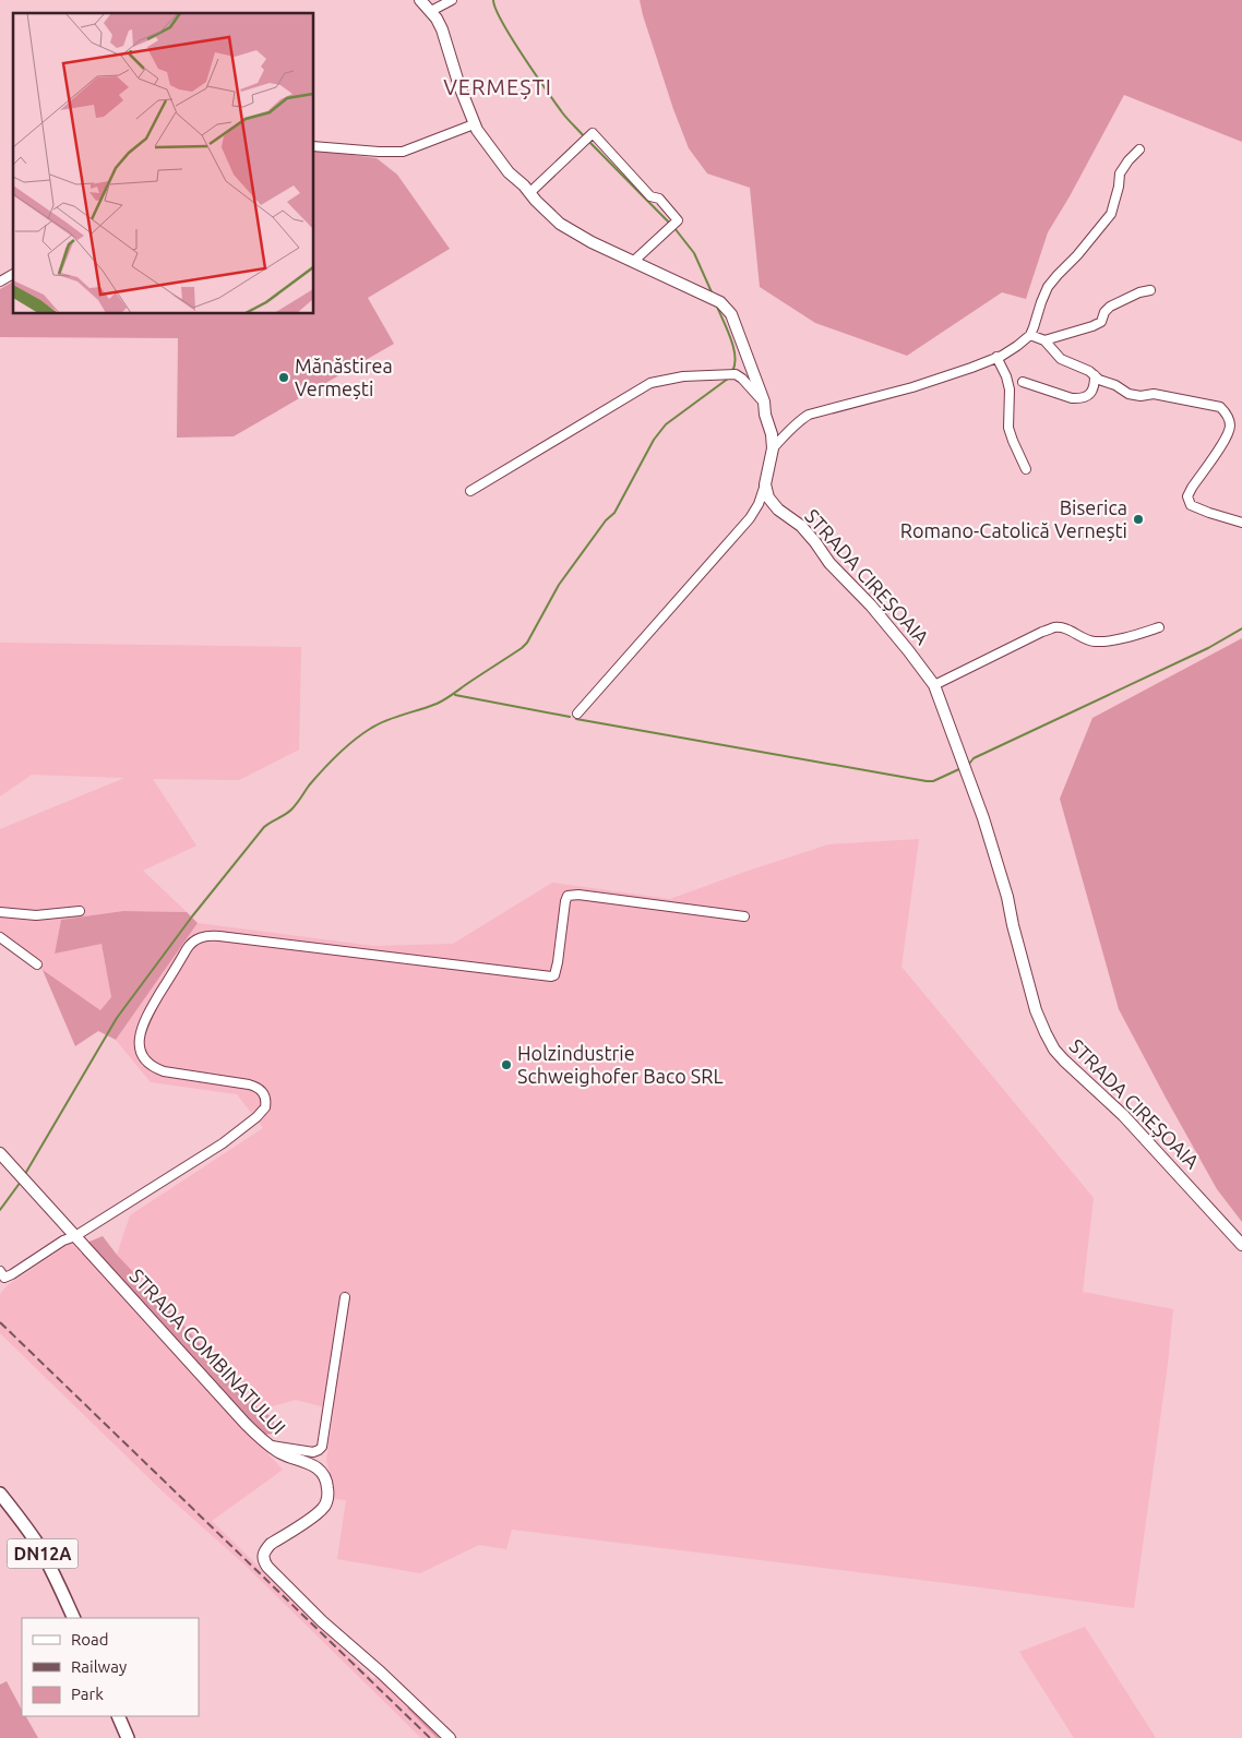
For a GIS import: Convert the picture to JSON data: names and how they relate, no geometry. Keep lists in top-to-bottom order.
{
  "streets": {
    "main road": ["DN12A"],
    "street": ["STRADA CIREȘOAIA", "STRADA COMBINATULUI"]
  },
  "districts": ["VERMEȘTI"],
  "places": ["Mănăstirea Vermești", "Biserica Romano-Catolică Vernești", "Holzindustrie Schweighofer Baco SRL"],
  "legend": ["Road", "Railway", "Park"]
}
